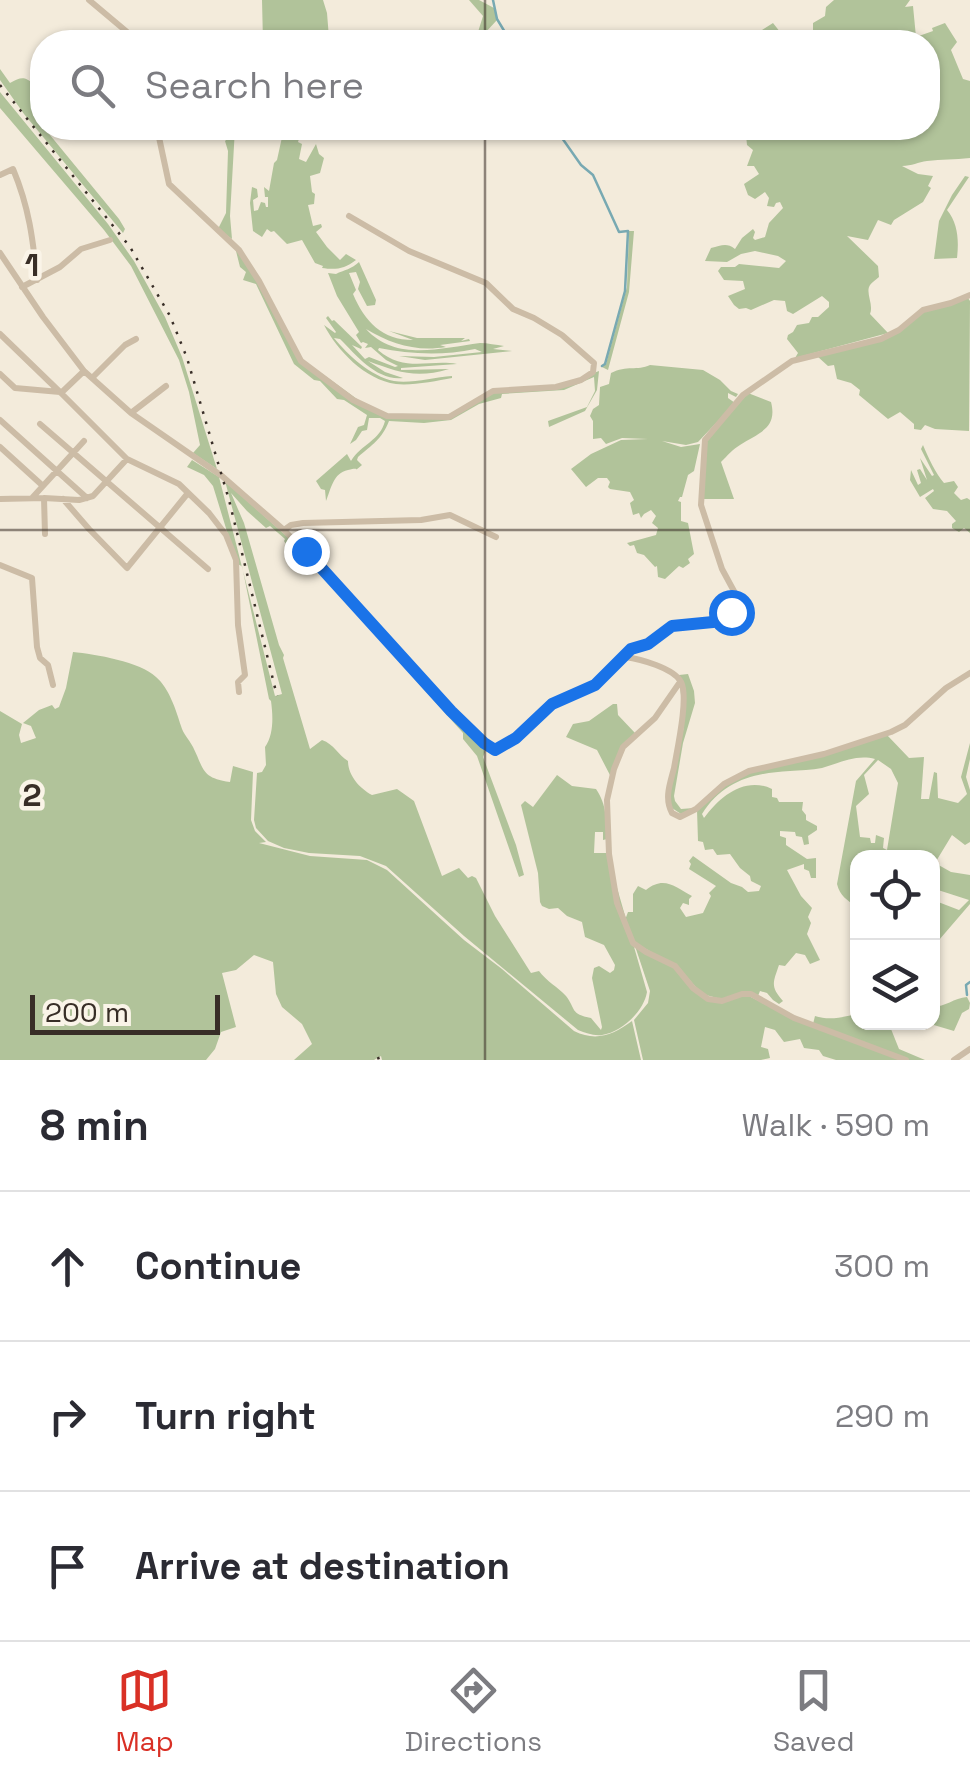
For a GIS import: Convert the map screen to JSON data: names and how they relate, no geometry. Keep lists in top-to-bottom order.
{
  "scale_bar": "200 m",
  "page": {
    "search": "Search here",
    "scale": "200 m",
    "heading": ["8 min", "Walk · 590 m"],
    "list": [
      ["Continue", "300 m"],
      ["Turn right", "290 m"],
      "Arrive at destination"
    ],
    "nav": ["Map", "Directions", "Saved"]
  },
  "grid": {
    "rows": ["1", "2"]
  }
}
